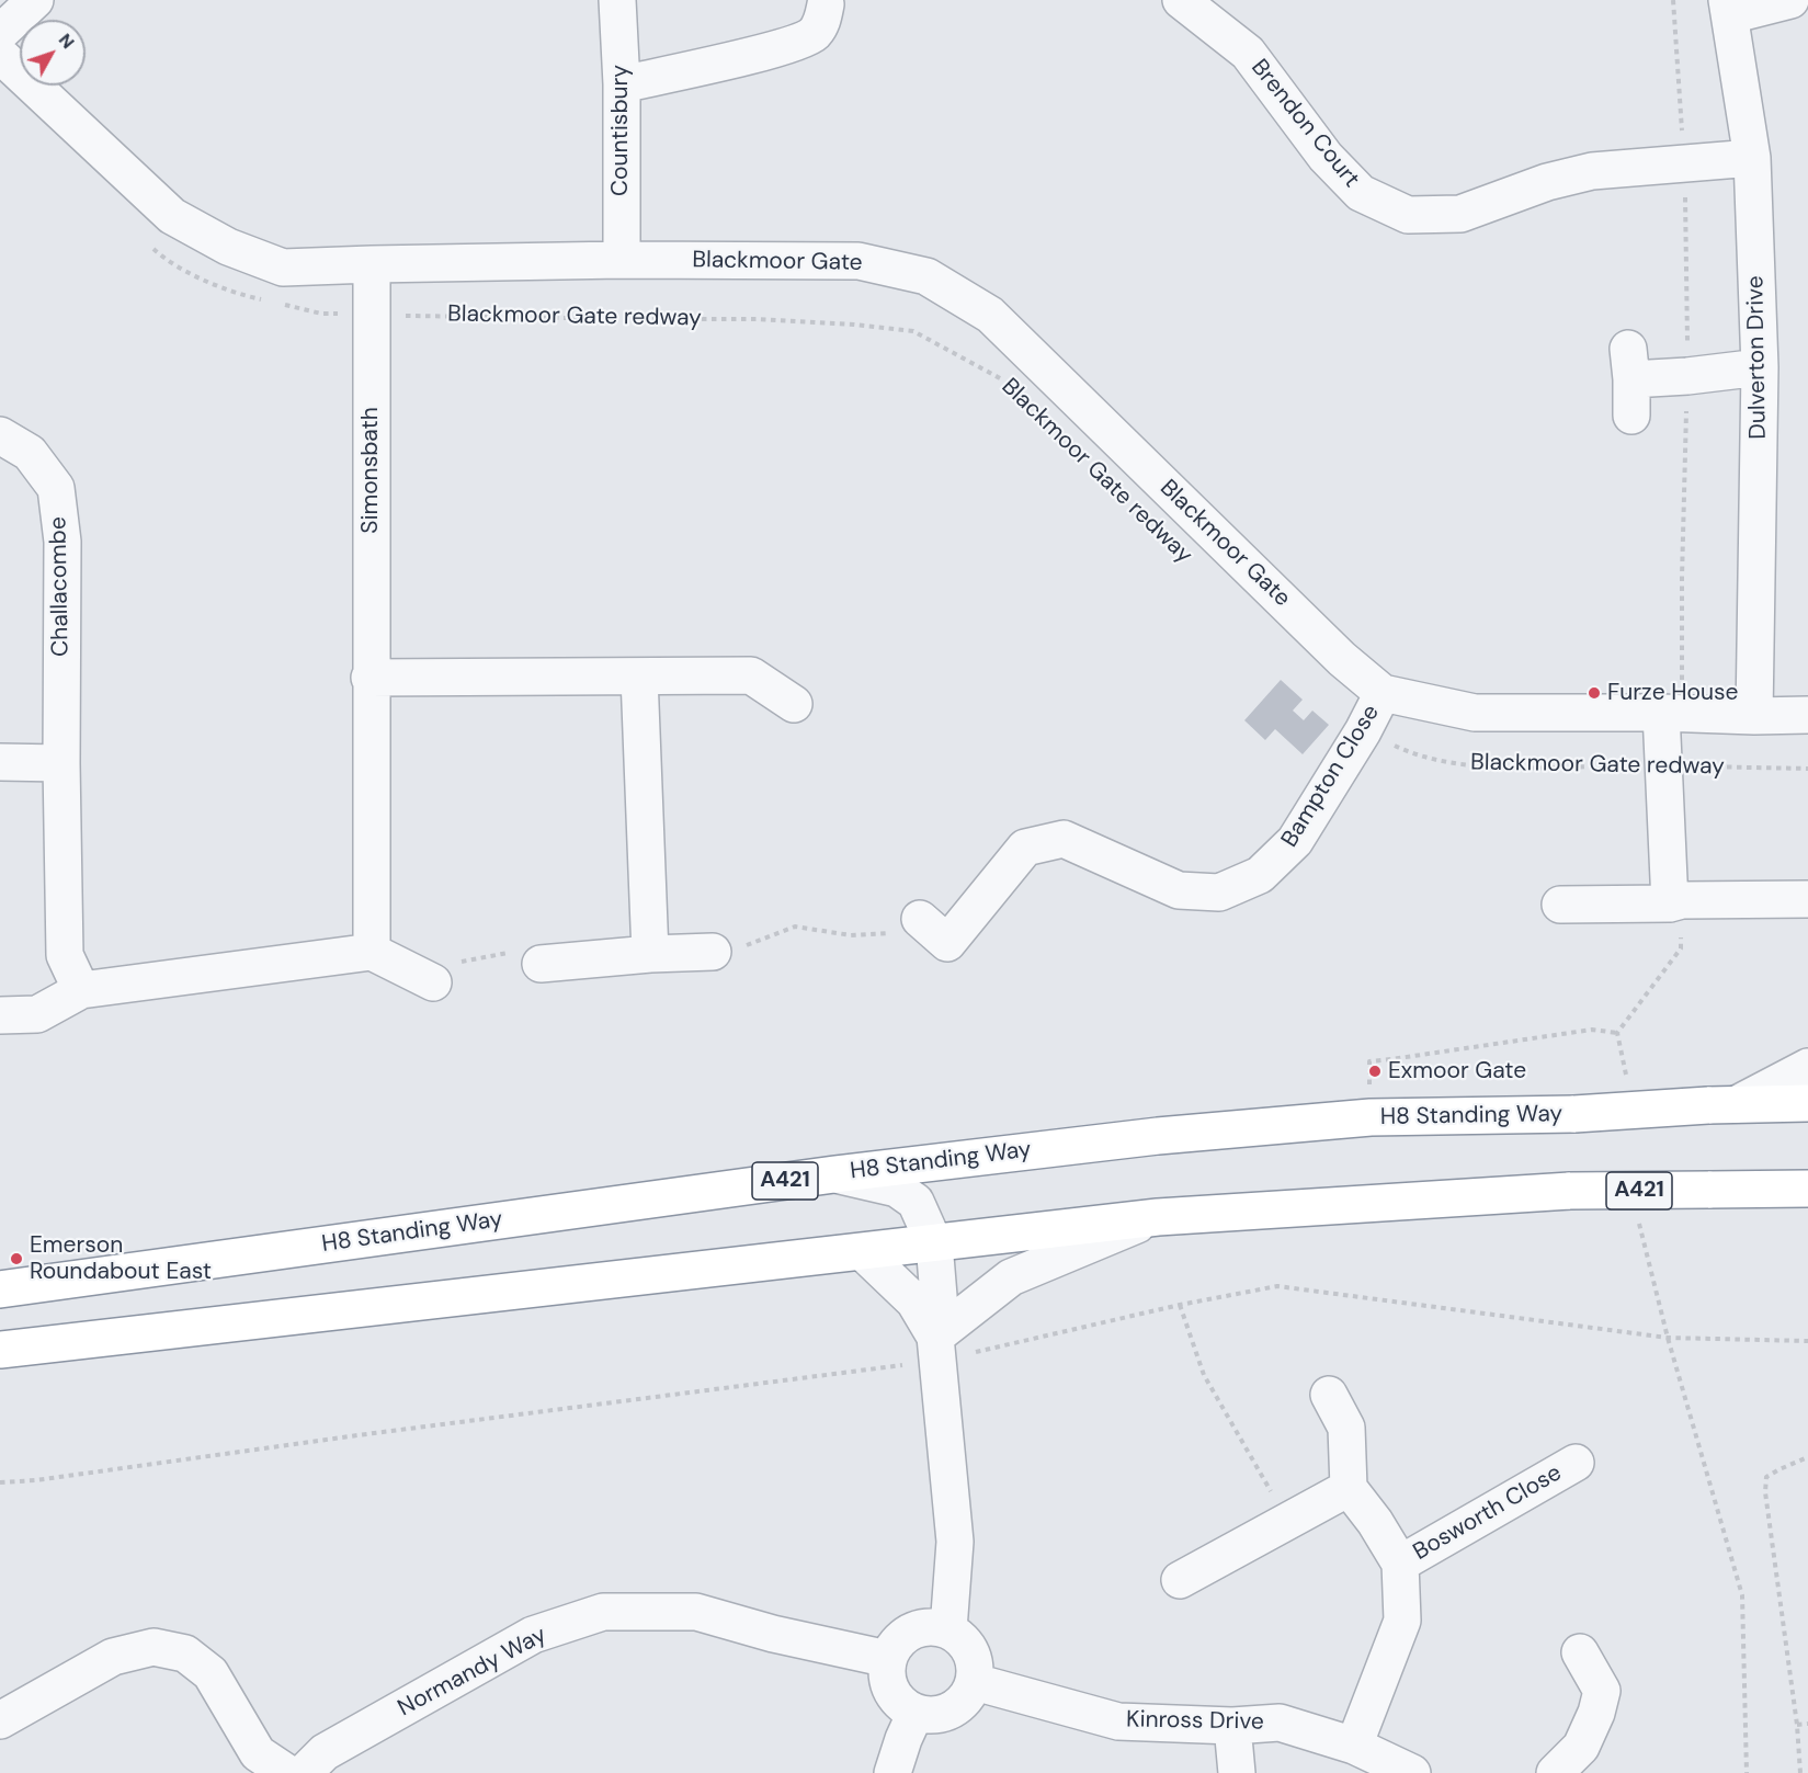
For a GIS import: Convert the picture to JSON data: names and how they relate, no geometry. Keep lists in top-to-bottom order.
{
  "streets": {
    "highway": ["H8 Standing Way", "A421"],
    "street": [
      "Brendon Court",
      "Countisbury",
      "Blackmoor Gate",
      "Dulverton Drive",
      "Simonsbath",
      "Challacombe",
      "Bampton Close",
      "Bosworth Close",
      "Normandy Way",
      "Kinross Drive"
    ],
    "path": ["Blackmoor Gate redway"]
  },
  "crossings": [
    ["Brendon Court", "Dulverton Drive"],
    ["Countisbury", "Blackmoor Gate"],
    ["Blackmoor Gate", "Dulverton Drive"],
    ["Blackmoor Gate", "Simonsbath"],
    ["Blackmoor Gate", "Bampton Close"],
    ["Blackmoor Gate redway", "Simonsbath"],
    ["Blackmoor Gate redway", "Bampton Close"],
    ["Bosworth Close", "Kinross Drive"],
    ["Normandy Way", "Kinross Drive"]
  ],
  "places": ["Furze House", "Exmoor Gate", "Emerson Roundabout East"],
  "north": "top right"
}
